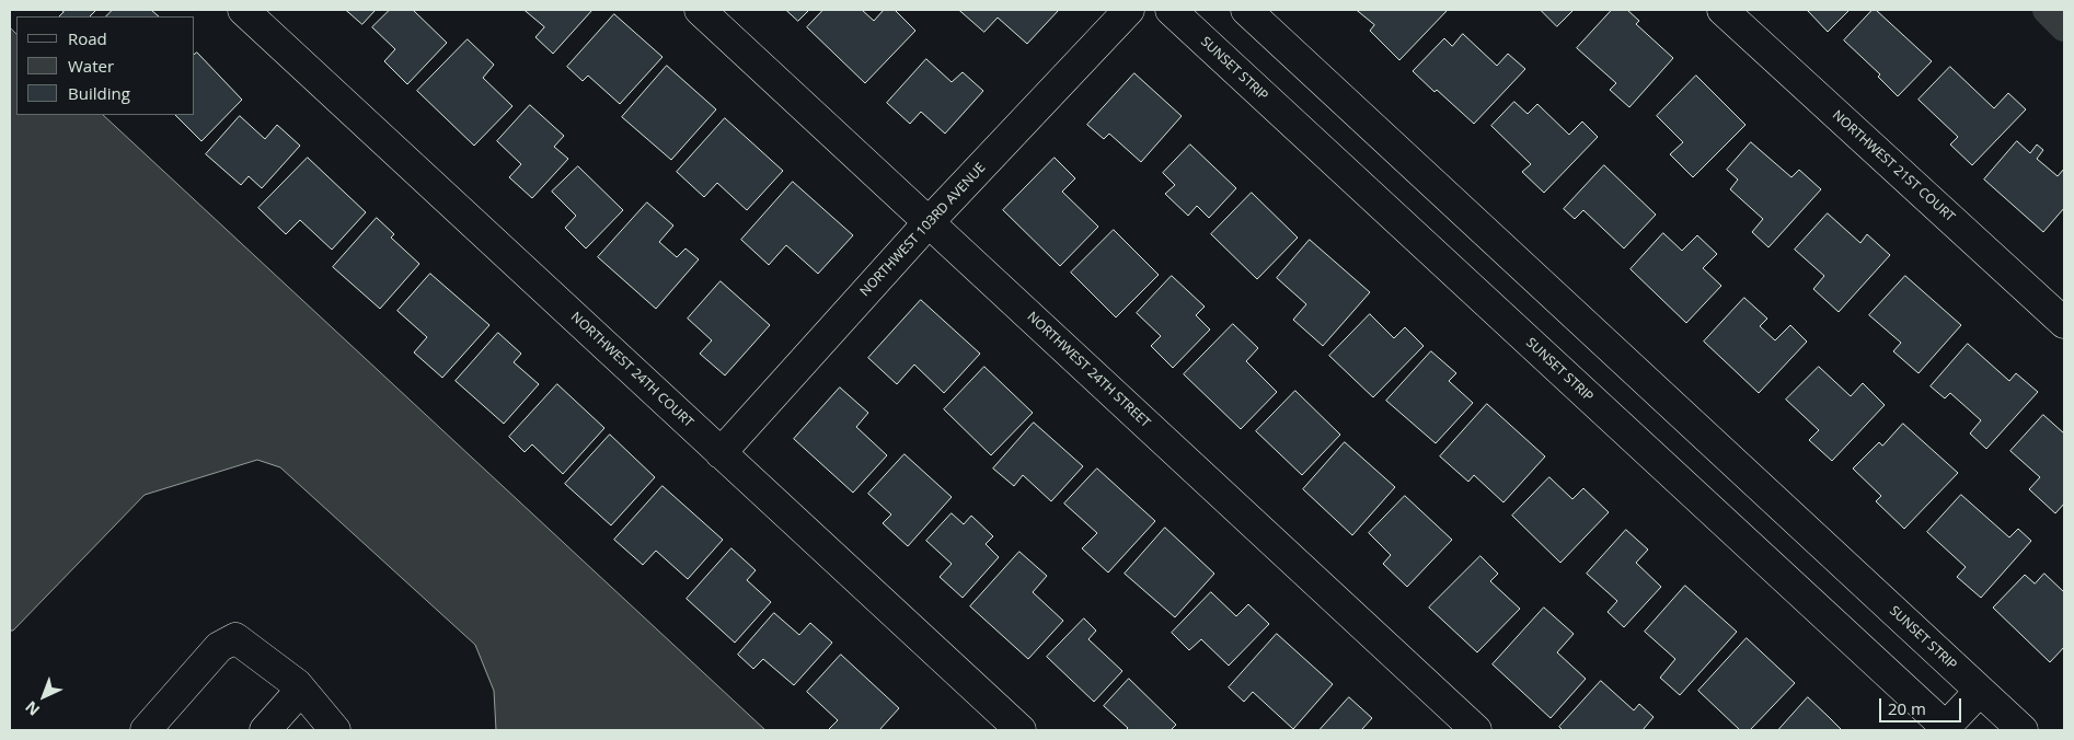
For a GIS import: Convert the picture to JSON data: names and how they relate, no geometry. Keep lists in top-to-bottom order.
{
  "streets": {
    "street": [
      "SUNSET STRIP",
      "NORTHWEST 21ST COURT",
      "NORTHWEST 103RD AVENUE",
      "NORTHWEST 24TH COURT",
      "NORTHWEST 24TH STREET"
    ]
  },
  "crossings": [
    ["NORTHWEST 103RD AVENUE", "NORTHWEST 24TH COURT"],
    ["NORTHWEST 103RD AVENUE", "NORTHWEST 24TH STREET"]
  ],
  "legend": ["Road", "Water", "Building"],
  "scale_bar": "20 m",
  "north": "bottom left"
}
